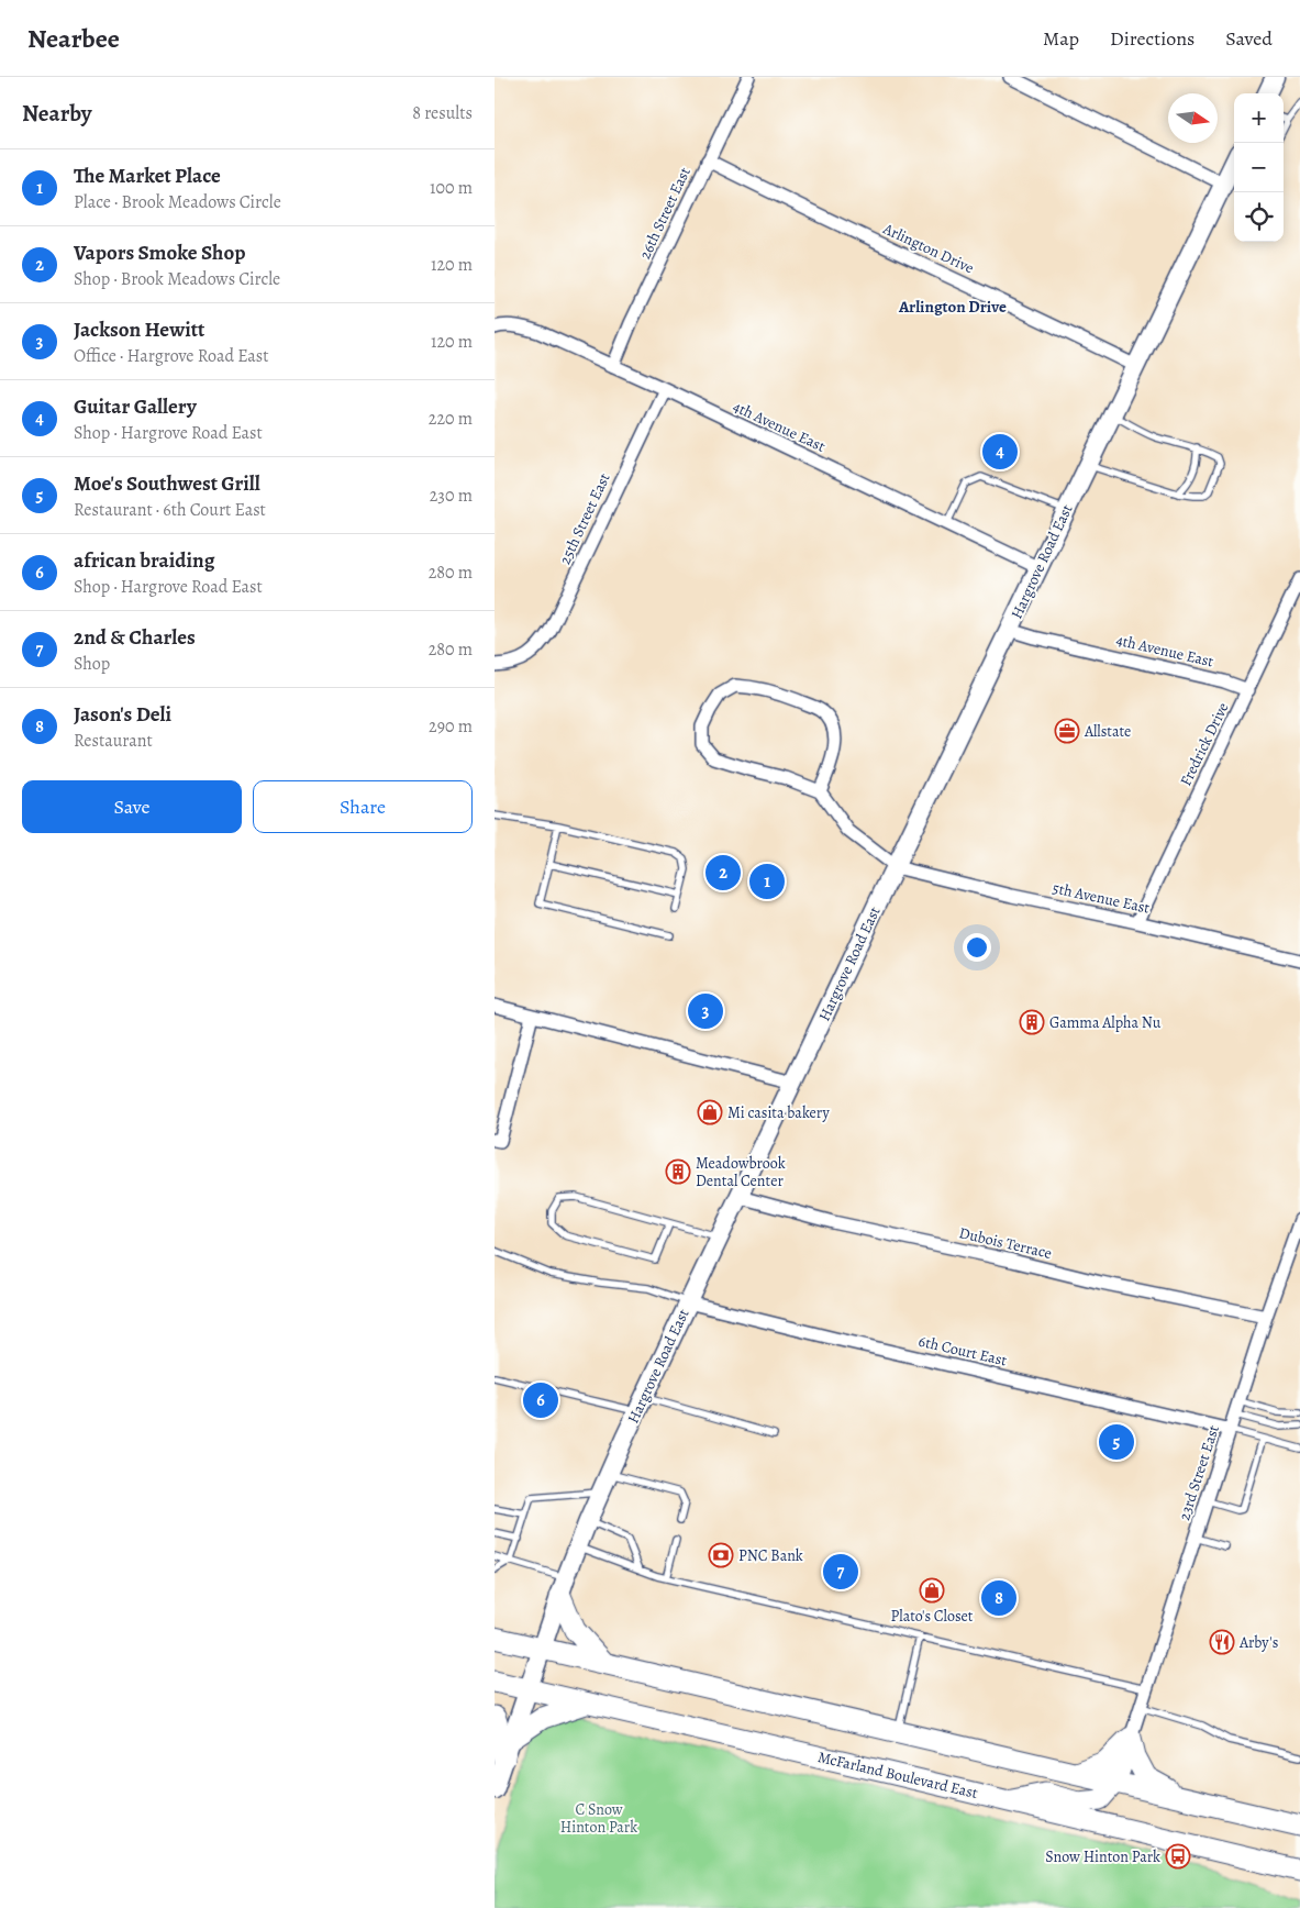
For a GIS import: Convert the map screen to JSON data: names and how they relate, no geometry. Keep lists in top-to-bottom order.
{
  "streets": {
    "highway": ["McFarland Boulevard East"],
    "main road": ["Hargrove Road East"],
    "street": [
      "26th Street East",
      "Arlington Drive",
      "4th Avenue East",
      "25th Street East",
      "Fredrick Drive",
      "5th Avenue East",
      "Dubois Terrace",
      "6th Court East",
      "23rd Street East"
    ]
  },
  "crossings": [
    ["26th Street East", "Arlington Drive"],
    ["26th Street East", "4th Avenue East"],
    ["Arlington Drive", "Hargrove Road East"],
    ["4th Avenue East", "25th Street East"],
    ["4th Avenue East", "Hargrove Road East"],
    ["4th Avenue East", "Fredrick Drive"],
    ["Hargrove Road East", "5th Avenue East"],
    ["Hargrove Road East", "Dubois Terrace"],
    ["Hargrove Road East", "6th Court East"],
    ["Hargrove Road East", "McFarland Boulevard East"],
    ["Fredrick Drive", "5th Avenue East"],
    ["Dubois Terrace", "23rd Street East"],
    ["6th Court East", "23rd Street East"]
  ],
  "districts": ["Arlington Drive"],
  "parks": ["C Snow Hinton Park"],
  "places": {
    "office": ["Allstate"],
    "building": ["Gamma Alpha Nu", "Meadowbrook Dental Center"],
    "shop": ["Mi casita bakery", "Plato's Closet"],
    "bank": ["PNC Bank"],
    "restaurant": ["Arby's"],
    "bus stop": ["Snow Hinton Park"]
  },
  "north": "right",
  "page": {
    "header": "Nearbee",
    "nav": ["Map", "Directions", "Saved"],
    "heading": ["Nearby", "8 results"],
    "map_buttons": ["+", "−"],
    "list": [
      {
        "mark": "1",
        "name": "The Market Place",
        "note": "Place · Brook Meadows Circle",
        "value": "100 m"
      },
      {
        "mark": "2",
        "name": "Vapors Smoke Shop",
        "note": "Shop · Brook Meadows Circle",
        "value": "120 m"
      },
      {
        "mark": "3",
        "name": "Jackson Hewitt",
        "note": "Office · Hargrove Road East",
        "value": "120 m"
      },
      {
        "mark": "4",
        "name": "Guitar Gallery",
        "note": "Shop · Hargrove Road East",
        "value": "220 m"
      },
      {
        "mark": "5",
        "name": "Moe's Southwest Grill",
        "note": "Restaurant · 6th Court East",
        "value": "230 m"
      },
      {
        "mark": "6",
        "name": "african braiding",
        "note": "Shop · Hargrove Road East",
        "value": "280 m"
      },
      {
        "mark": "7",
        "name": "2nd & Charles",
        "note": "Shop",
        "value": "280 m"
      },
      {
        "mark": "8",
        "name": "Jason's Deli",
        "note": "Restaurant",
        "value": "290 m"
      }
    ],
    "pins": [
      "4",
      "2",
      "1",
      "3",
      "6",
      "5",
      "7",
      "8"
    ],
    "buttons": ["Save", "Share"]
  }
}
